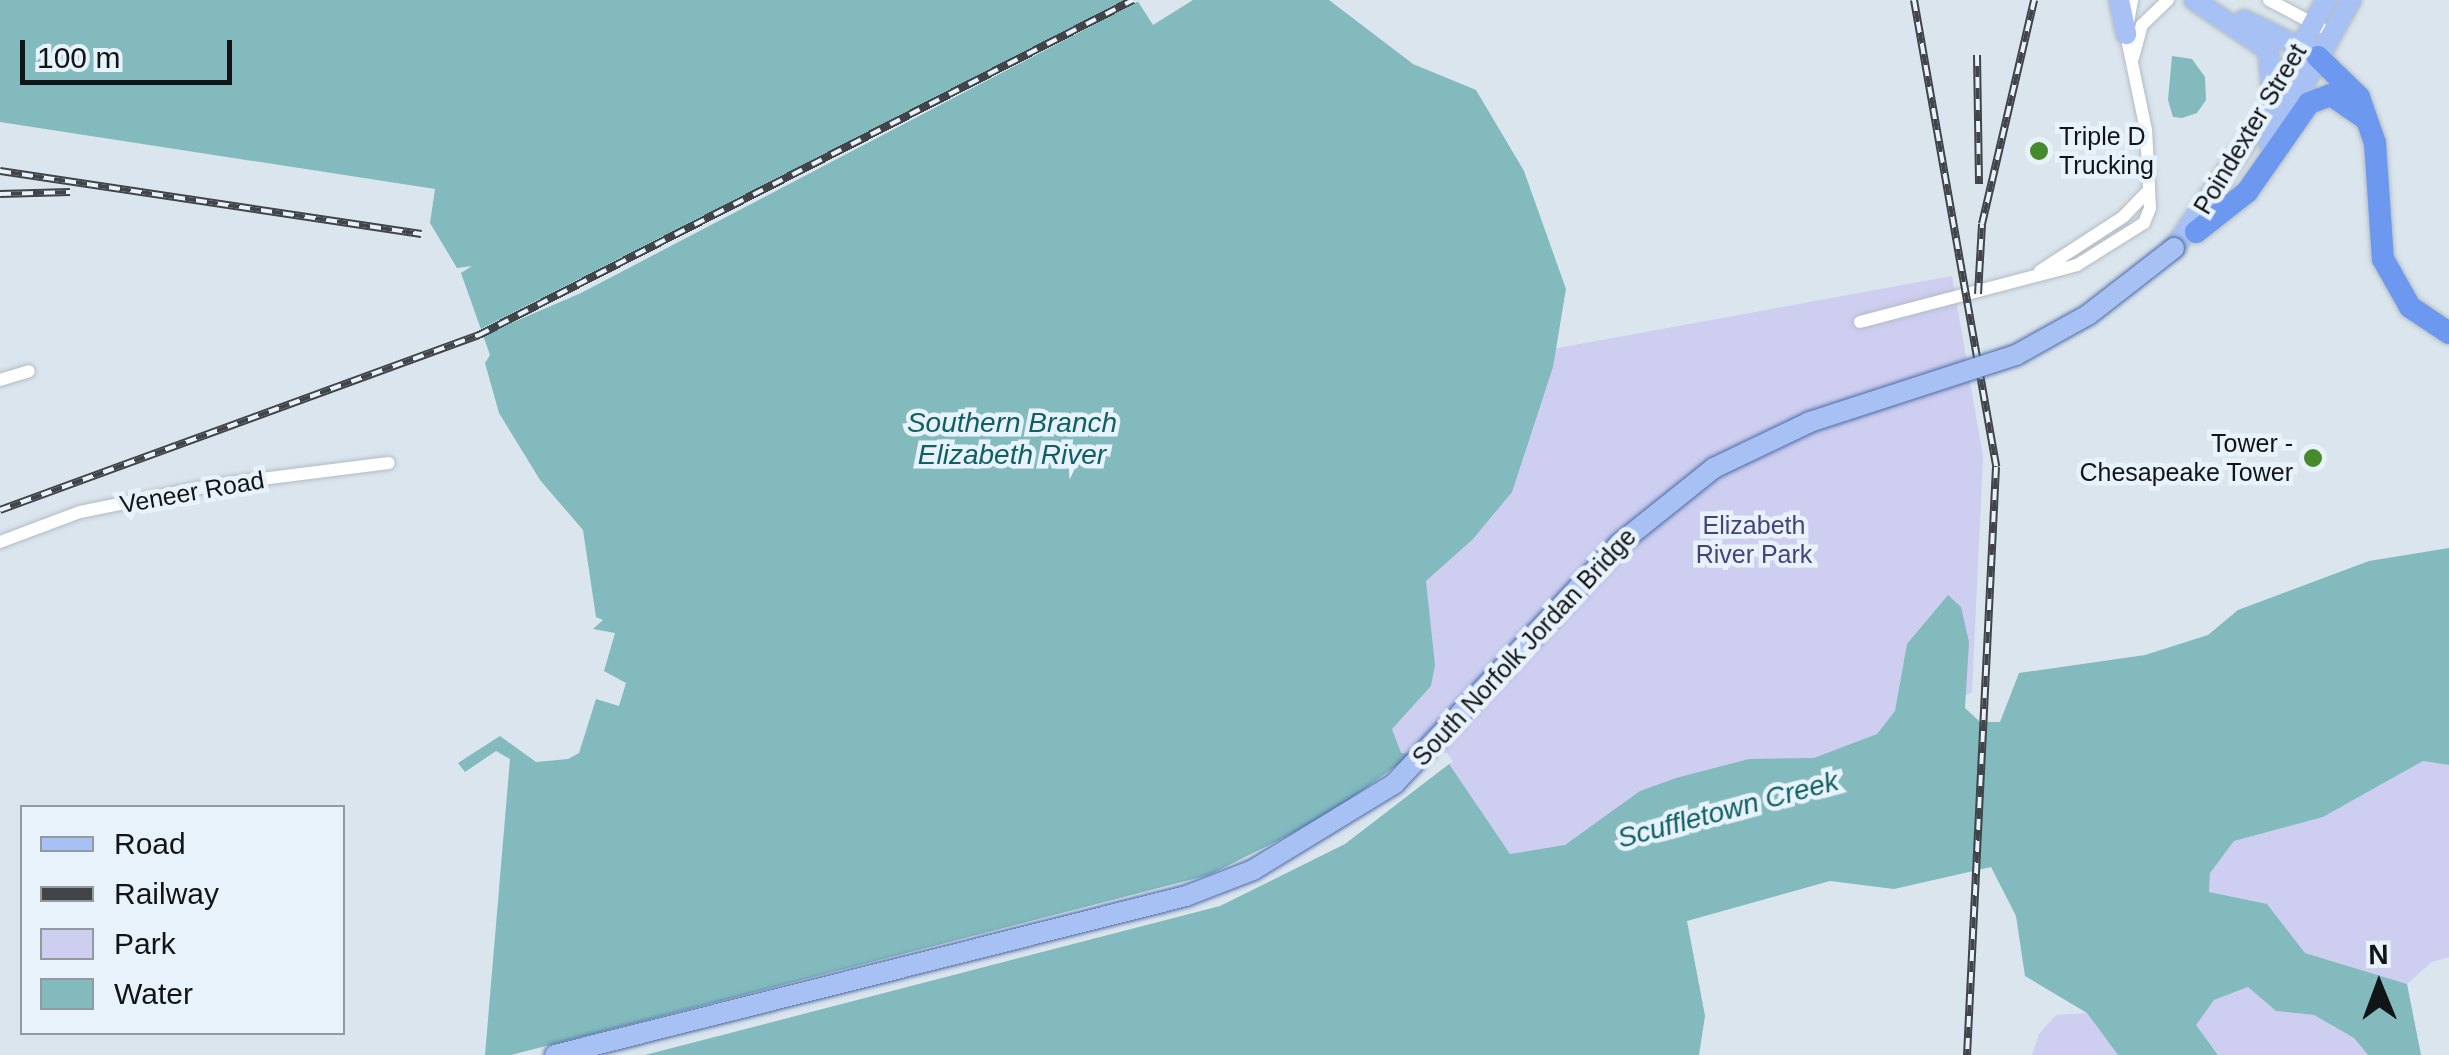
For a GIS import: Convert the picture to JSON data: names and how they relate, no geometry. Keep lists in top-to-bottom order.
{
  "streets": {
    "main road": ["Poindexter Street", "South Norfolk Jordan Bridge"],
    "street": ["Veneer Road"]
  },
  "crossings": [
    ["Poindexter Street", "South Norfolk Jordan Bridge"]
  ],
  "water": ["Southern Branch Elizabeth River", "Scuffletown Creek"],
  "parks": ["Elizabeth River Park"],
  "places": ["Triple D Trucking", "Tower - Chesapeake Tower"],
  "legend": [
    "Road",
    "Railway",
    "Park",
    "Water"
  ],
  "scale_bar": "100 m",
  "north": "top"
}
